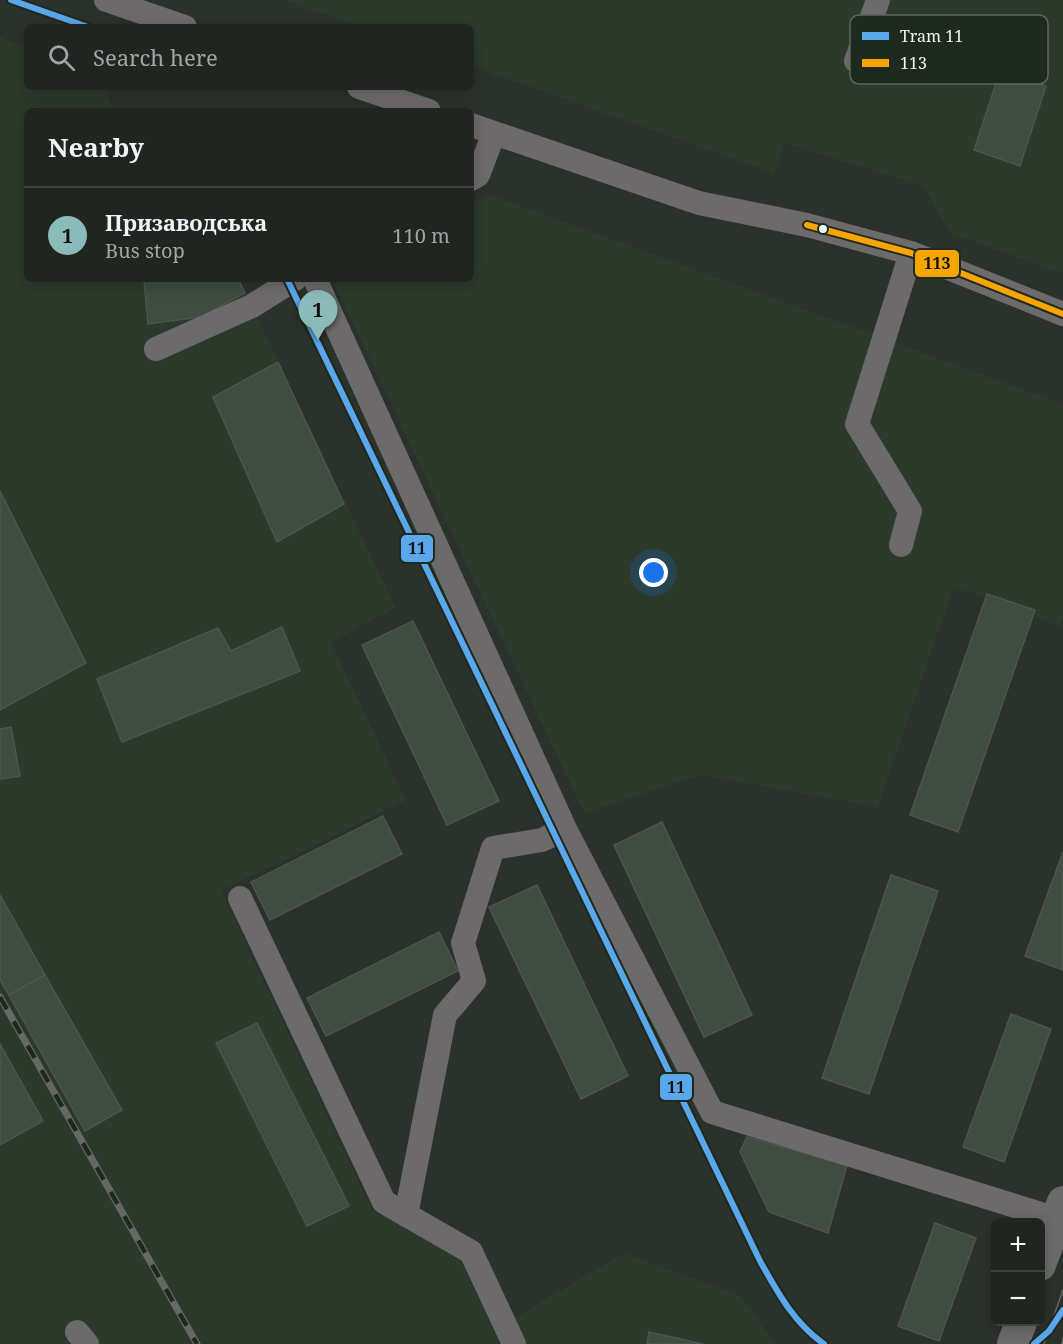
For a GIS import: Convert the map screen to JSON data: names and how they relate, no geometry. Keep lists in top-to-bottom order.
{
  "lines": ["tram line 11", "transit line 113"],
  "legend": ["Tram 11", "113"],
  "page": {
    "search": "Search here",
    "heading": "Nearby",
    "list": [
      {
        "mark": "1",
        "name": "Призаводська",
        "note": "Bus stop",
        "value": "110 m"
      }
    ],
    "pins": "1",
    "map_buttons": ["+", "−"]
  }
}
